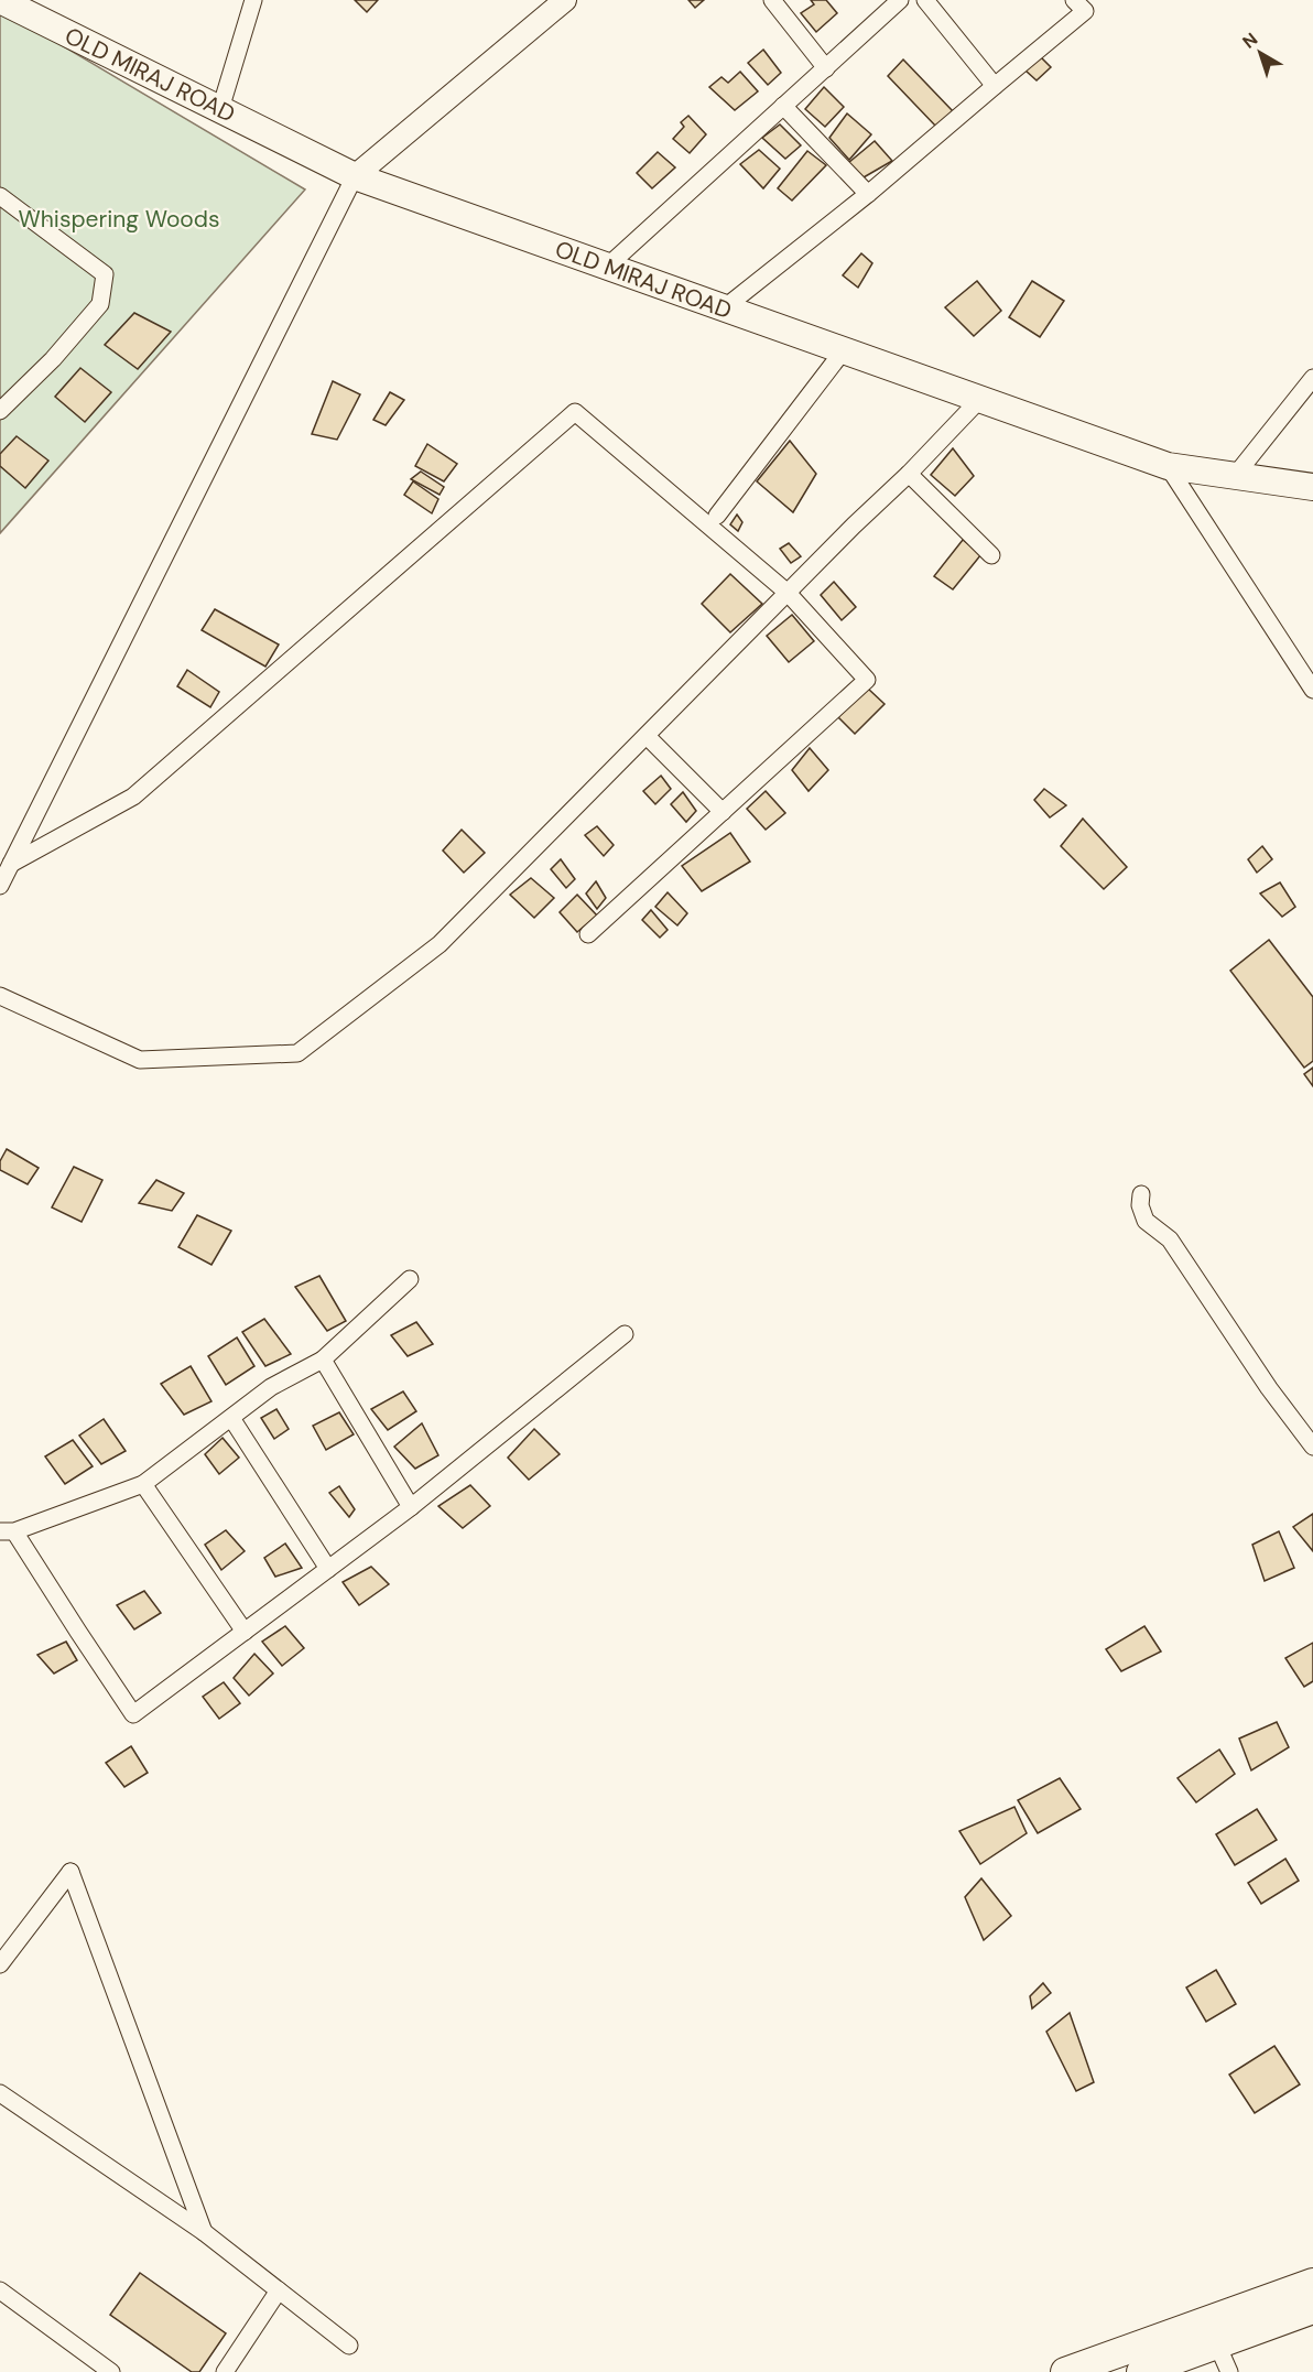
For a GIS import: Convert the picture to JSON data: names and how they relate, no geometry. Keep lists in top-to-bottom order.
{
  "streets": {
    "main road": ["OLD MIRAJ ROAD"]
  },
  "parks": ["Whispering Woods"],
  "north": "top left"
}
